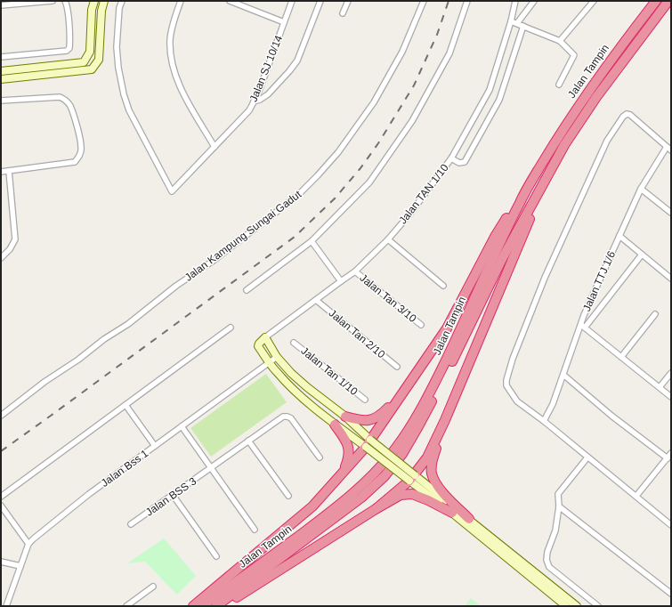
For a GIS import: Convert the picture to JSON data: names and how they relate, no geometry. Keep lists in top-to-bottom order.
{
  "streets": {
    "highway": ["Jalan Tampin"],
    "street": [
      "Jalan SJ 10/14",
      "Jalan TAN 1/10",
      "Jalan Kampung Sungai Gadut",
      "Jalan TTJ 1/6",
      "Jalan Tan 3/10",
      "Jalan Tan 2/10",
      "Jalan Tan 1/10",
      "Jalan Bss 1",
      "Jalan BSS 3"
    ]
  },
  "crossings": [
    ["Jalan TAN 1/10", "Jalan Tan 3/10"],
    ["Jalan TAN 1/10", "Jalan Tan 2/10"]
  ]
}
